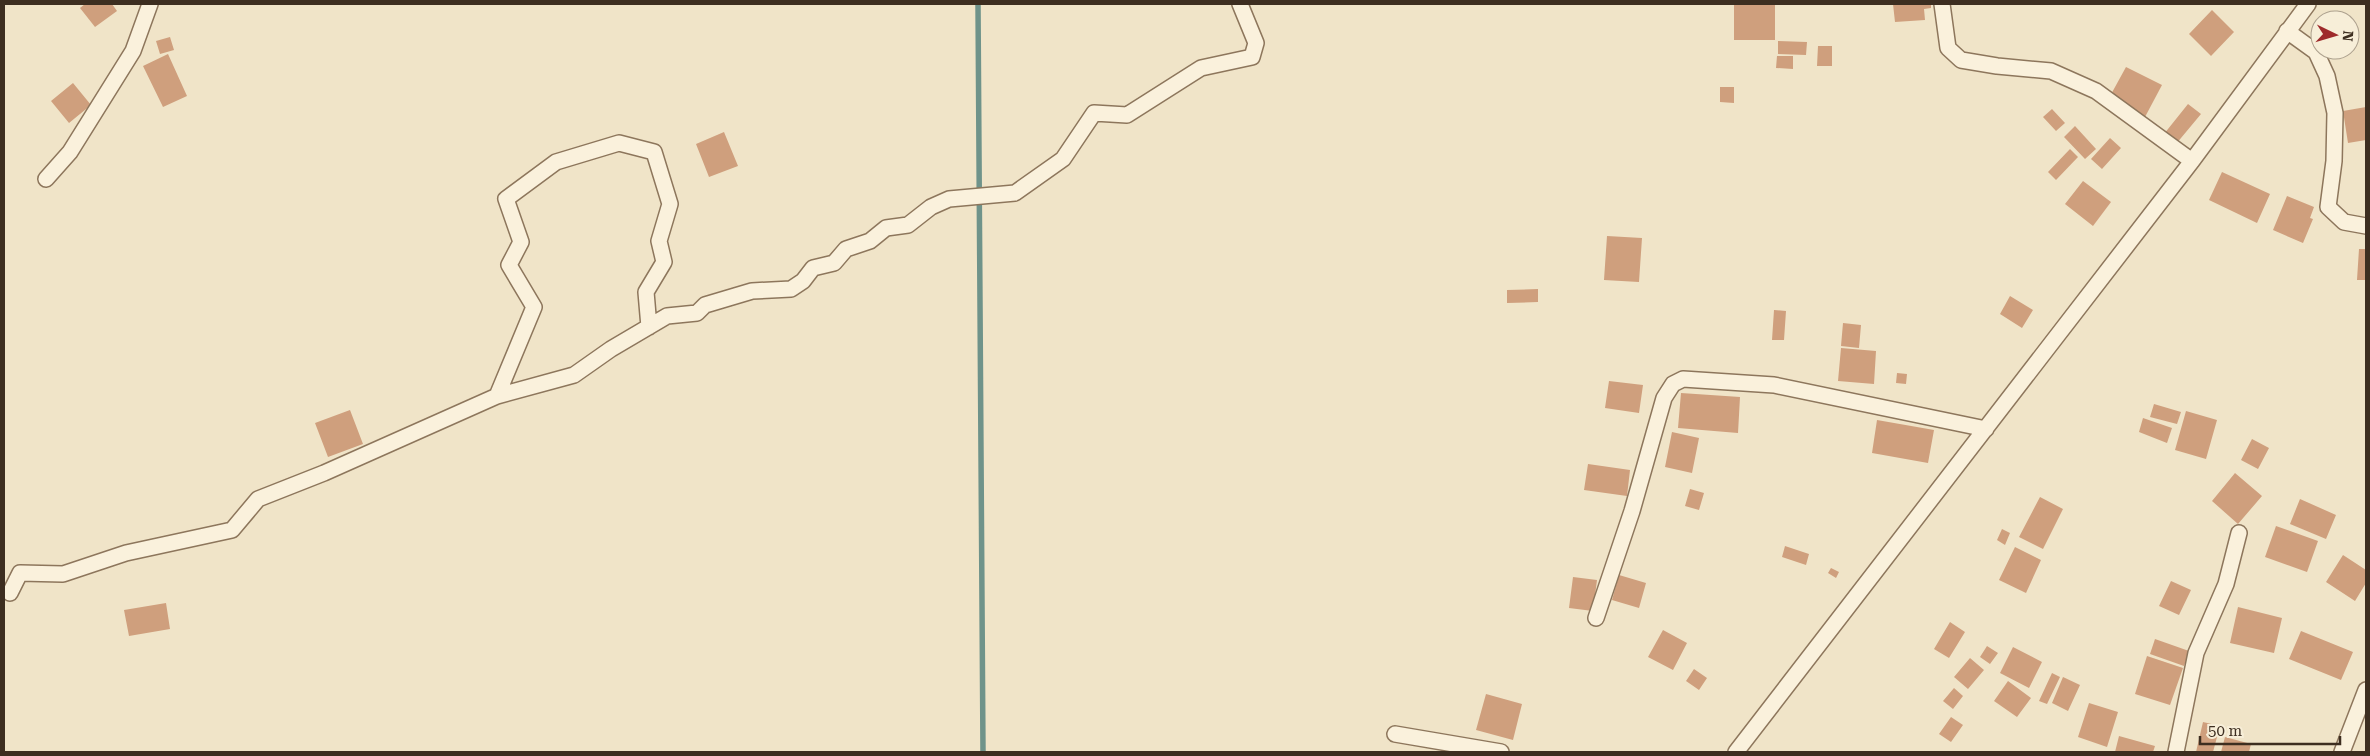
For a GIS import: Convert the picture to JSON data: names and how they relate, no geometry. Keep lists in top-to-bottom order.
{
  "scale_bar": "50 m",
  "north": "right"
}
